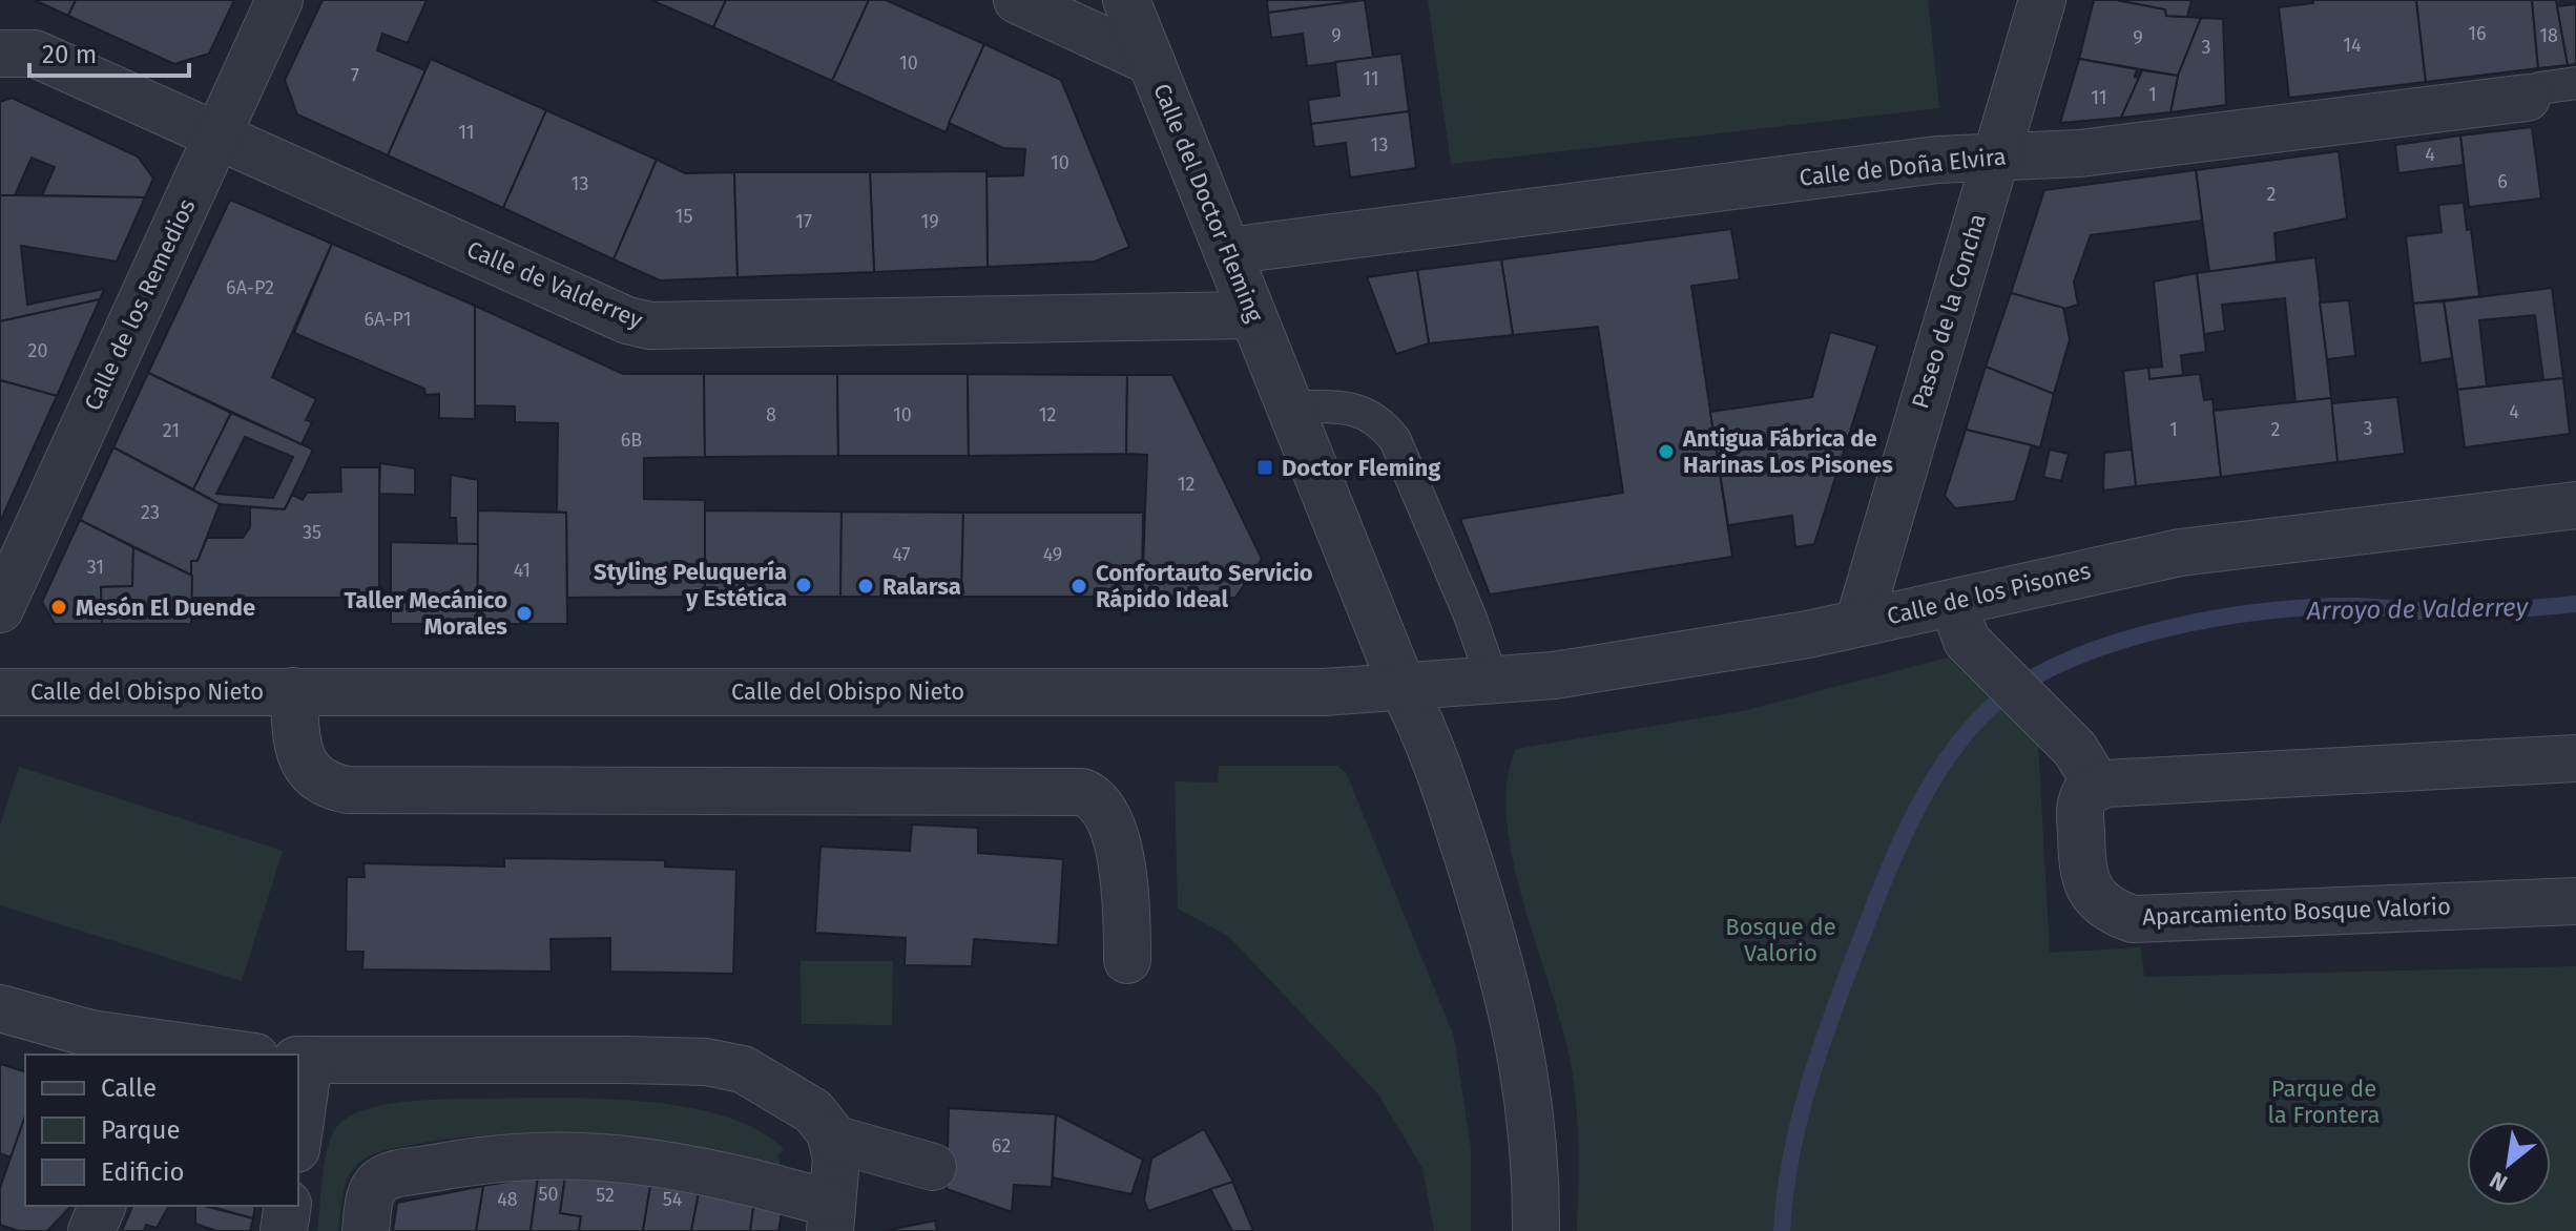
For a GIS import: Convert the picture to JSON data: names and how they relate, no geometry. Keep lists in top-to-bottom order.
{
  "streets": {
    "street": [
      "Calle de Doña Elvira",
      "Calle del Doctor Fleming",
      "Calle de Valderrey",
      "Calle de los Remedios",
      "Paseo de la Concha",
      "Calle de los Pisones",
      "Calle del Obispo Nieto",
      "Aparcamiento Bosque Valorio"
    ]
  },
  "crossings": [
    ["Calle de Doña Elvira", "Calle del Doctor Fleming"],
    ["Calle de Doña Elvira", "Paseo de la Concha"],
    ["Calle del Doctor Fleming", "Calle de Valderrey"],
    ["Calle del Doctor Fleming", "Calle de los Pisones"],
    ["Calle del Doctor Fleming", "Calle del Obispo Nieto"],
    ["Calle de Valderrey", "Calle de los Remedios"],
    ["Paseo de la Concha", "Calle de los Pisones"],
    ["Calle de los Pisones", "Calle del Obispo Nieto"]
  ],
  "water": ["Arroyo de Valderrey"],
  "parks": ["Bosque de Valorio", "Parque de la Frontera"],
  "places": {
    "other": [
      "Antigua Fábrica de Harinas Los Pisones",
      "Styling Peluquería y Estética",
      "Ralarsa",
      "Confortauto Servicio Rápido Ideal",
      "Mesón El Duende",
      "Taller Mecánico Morales"
    ],
    "transit": ["Doctor Fleming"]
  },
  "house_numbers": [
    "16",
    "9",
    "18",
    "9",
    "14",
    "3",
    "10",
    "7",
    "11",
    "1",
    "11",
    "11",
    "13",
    "4",
    "10",
    "6",
    "13",
    "2",
    "15",
    "17",
    "19",
    "6A-P2",
    "6A-P1",
    "20",
    "4",
    "8",
    "10",
    "12",
    "3",
    "1",
    "2",
    "21",
    "6B",
    "12",
    "23",
    "35",
    "47",
    "49",
    "31",
    "41",
    "62",
    "50",
    "52",
    "48",
    "54"
  ],
  "legend": ["Calle", "Parque", "Edificio"],
  "scale_bar": "20 m",
  "north": "bottom left"
}
